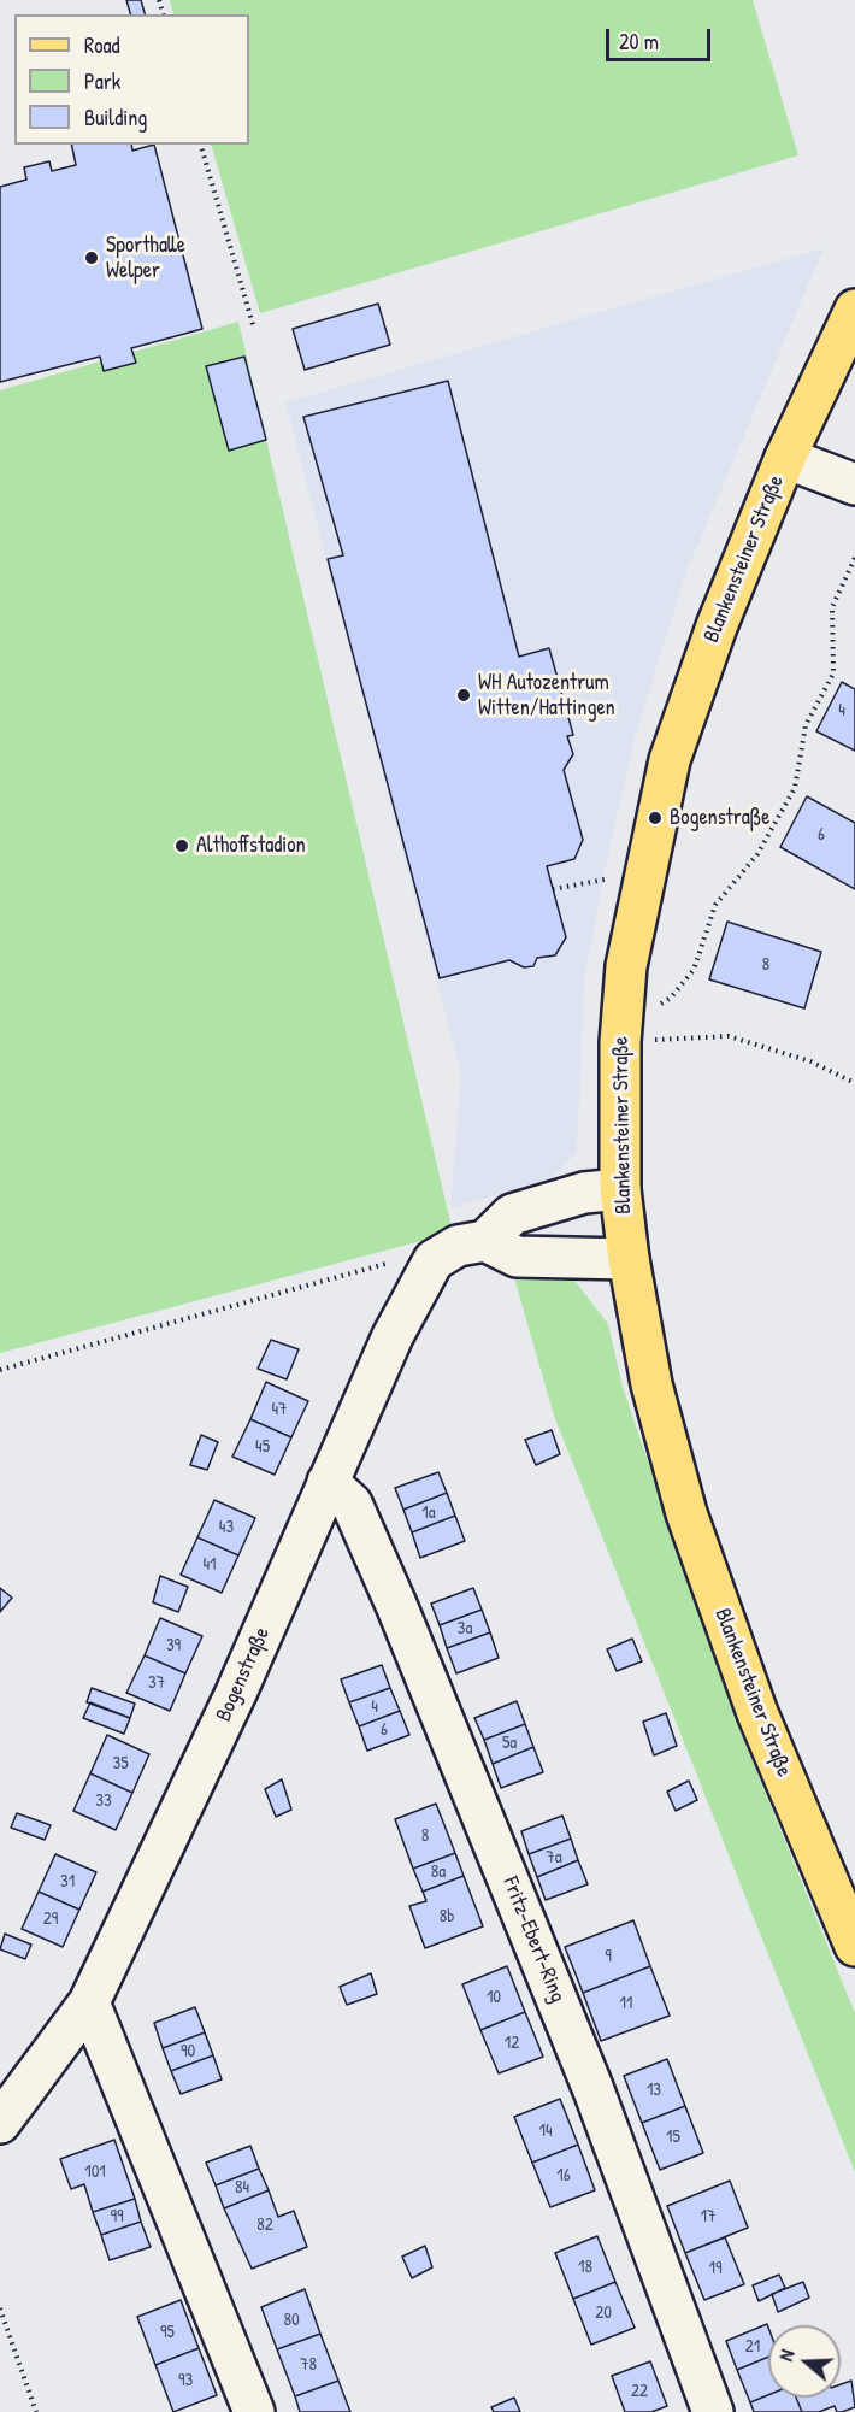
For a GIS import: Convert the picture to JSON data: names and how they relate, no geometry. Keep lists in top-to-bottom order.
{
  "streets": {
    "main road": ["Blankensteiner Straße"],
    "street": ["Bogenstraße", "Fritz-Ebert-Ring"]
  },
  "crossings": [
    ["Bogenstraße", "Fritz-Ebert-Ring"]
  ],
  "places": [
    "Sporthalle Welper",
    "WH Autozentrum Witten/Hattingen",
    "Bogenstraße",
    "Althoffstadion"
  ],
  "house_numbers": [
    "4",
    "6",
    "8",
    "47",
    "45",
    "1a",
    "43",
    "41",
    "3a",
    "39",
    "37",
    "4",
    "6",
    "5a",
    "35",
    "33",
    "8",
    "7a",
    "8a",
    "31",
    "8b",
    "29",
    "9",
    "10",
    "11",
    "12",
    "90",
    "13",
    "14",
    "15",
    "101",
    "16",
    "84",
    "99",
    "17",
    "82",
    "18",
    "19",
    "20",
    "80",
    "95",
    "21",
    "78",
    "93",
    "22"
  ],
  "legend": ["Road", "Park", "Building"],
  "scale_bar": "20 m",
  "north": "left"
}
